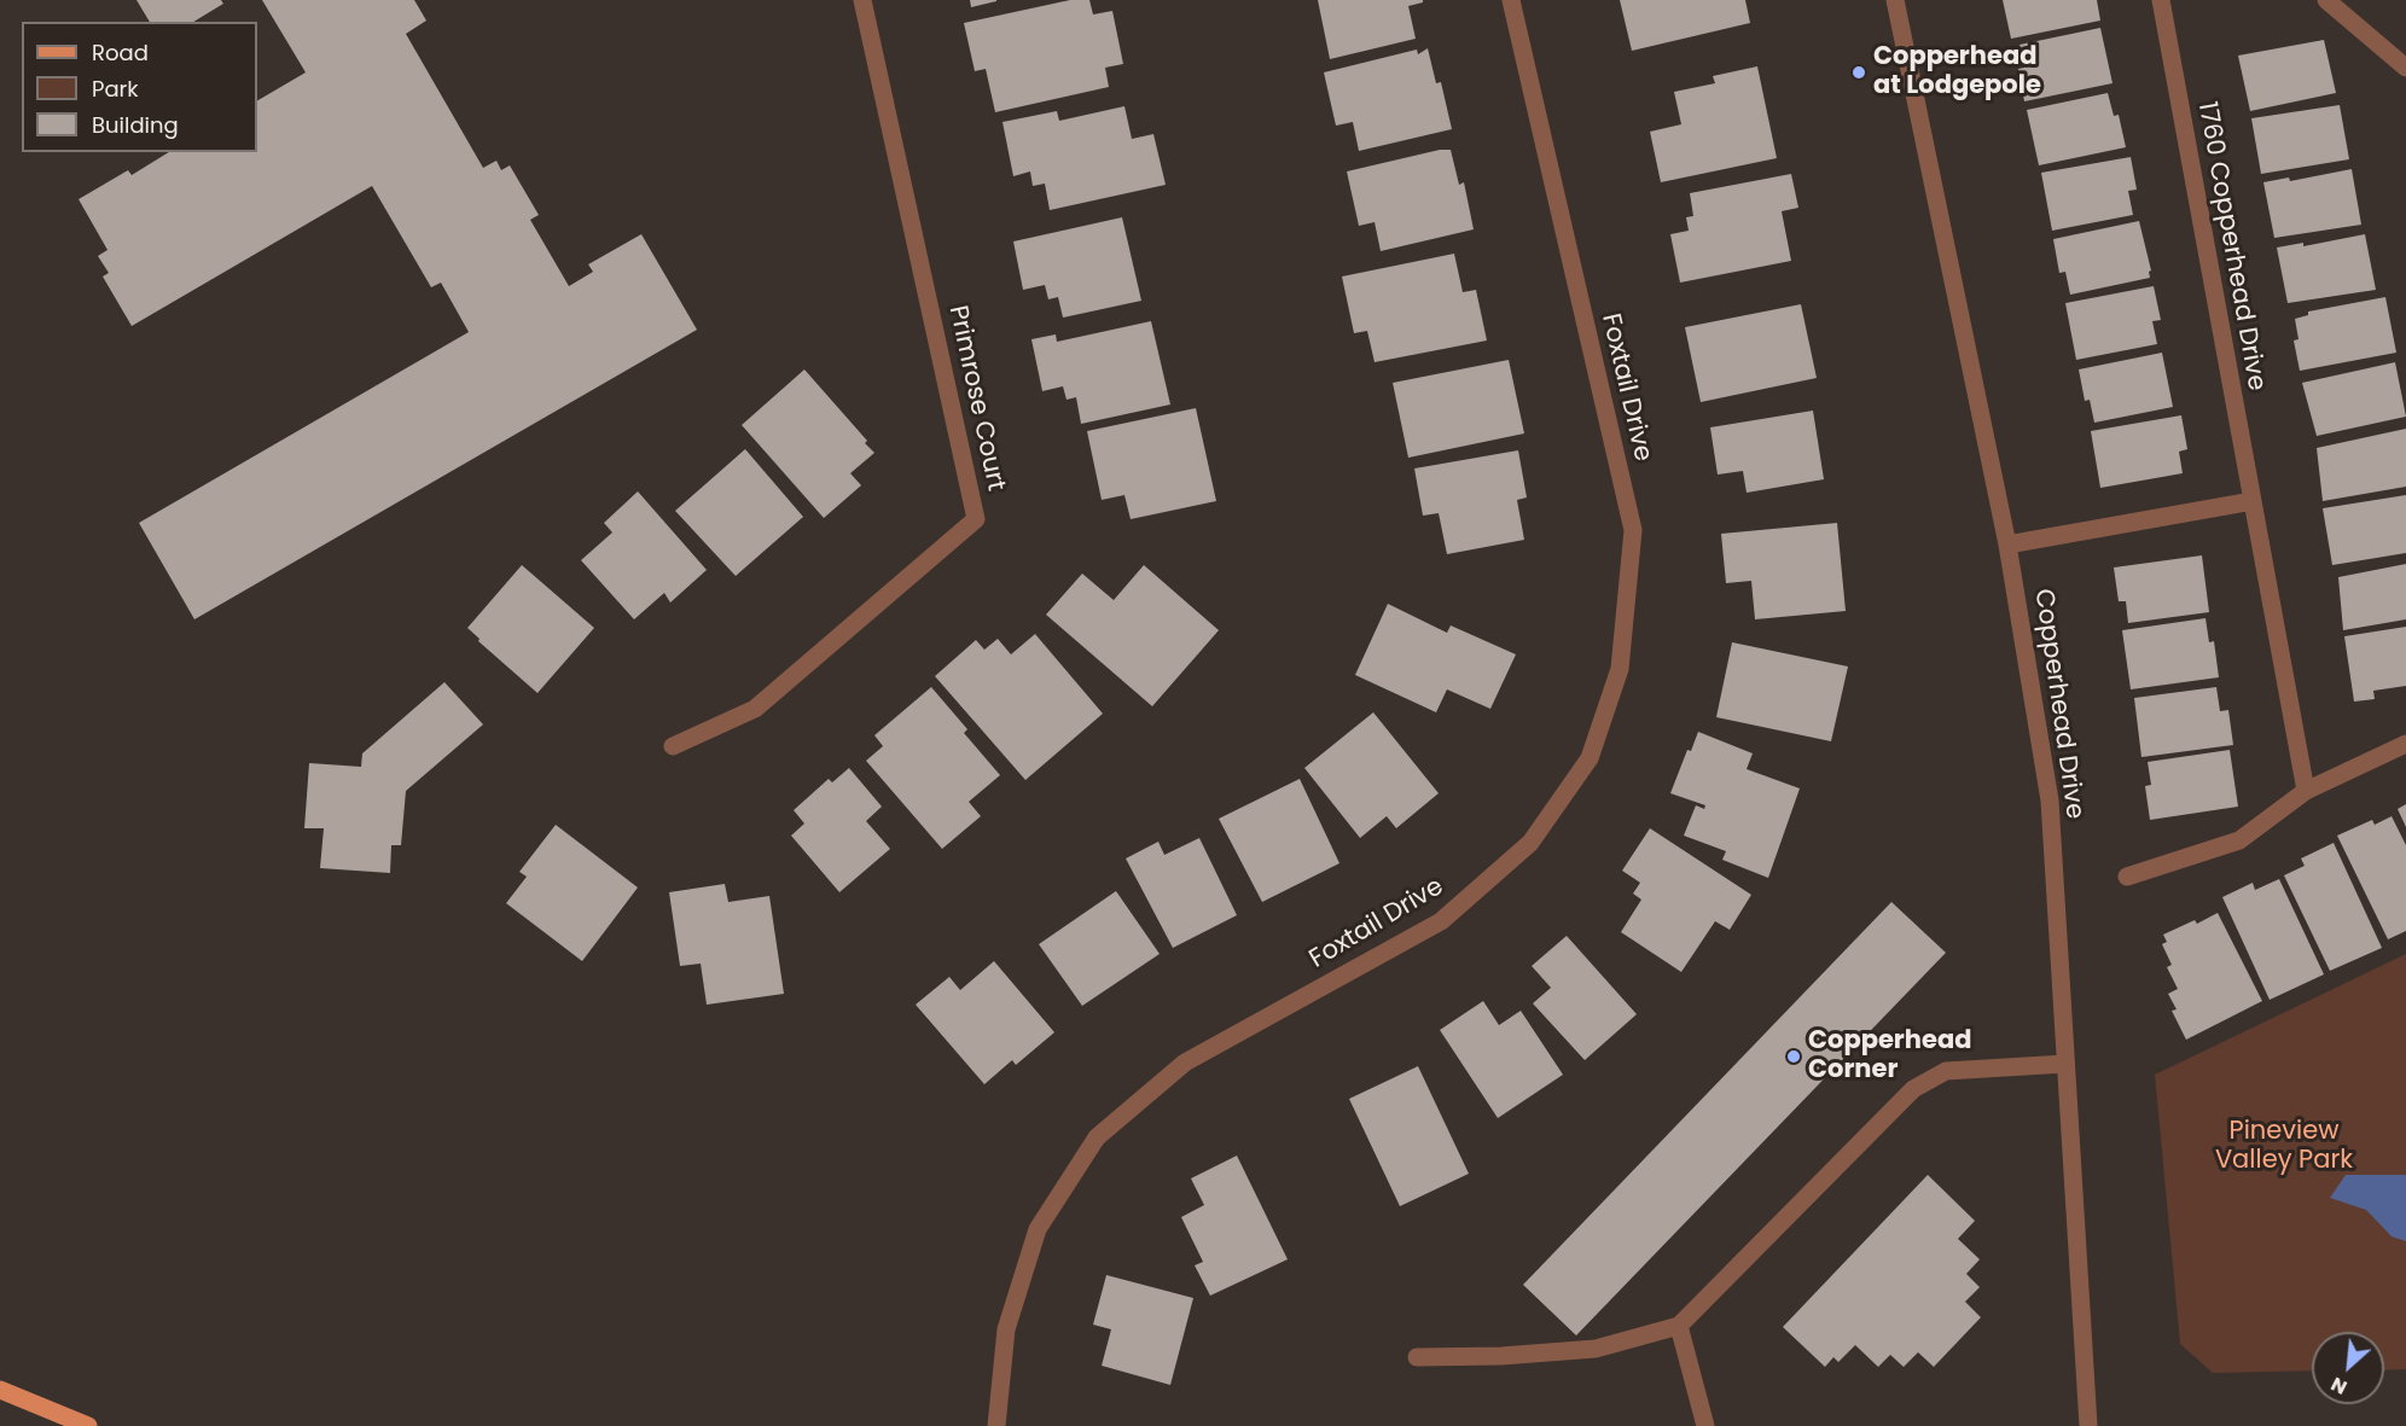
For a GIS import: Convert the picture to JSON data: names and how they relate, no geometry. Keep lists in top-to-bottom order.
{
  "streets": {
    "street": [
      "1760 Copperhead Drive",
      "Foxtail Drive",
      "Primrose Court",
      "Copperhead Drive"
    ]
  },
  "parks": ["Pineview Valley Park"],
  "places": ["Copperhead at Lodgepole", "Copperhead Corner"],
  "legend": ["Road", "Park", "Building"],
  "north": "bottom left"
}
